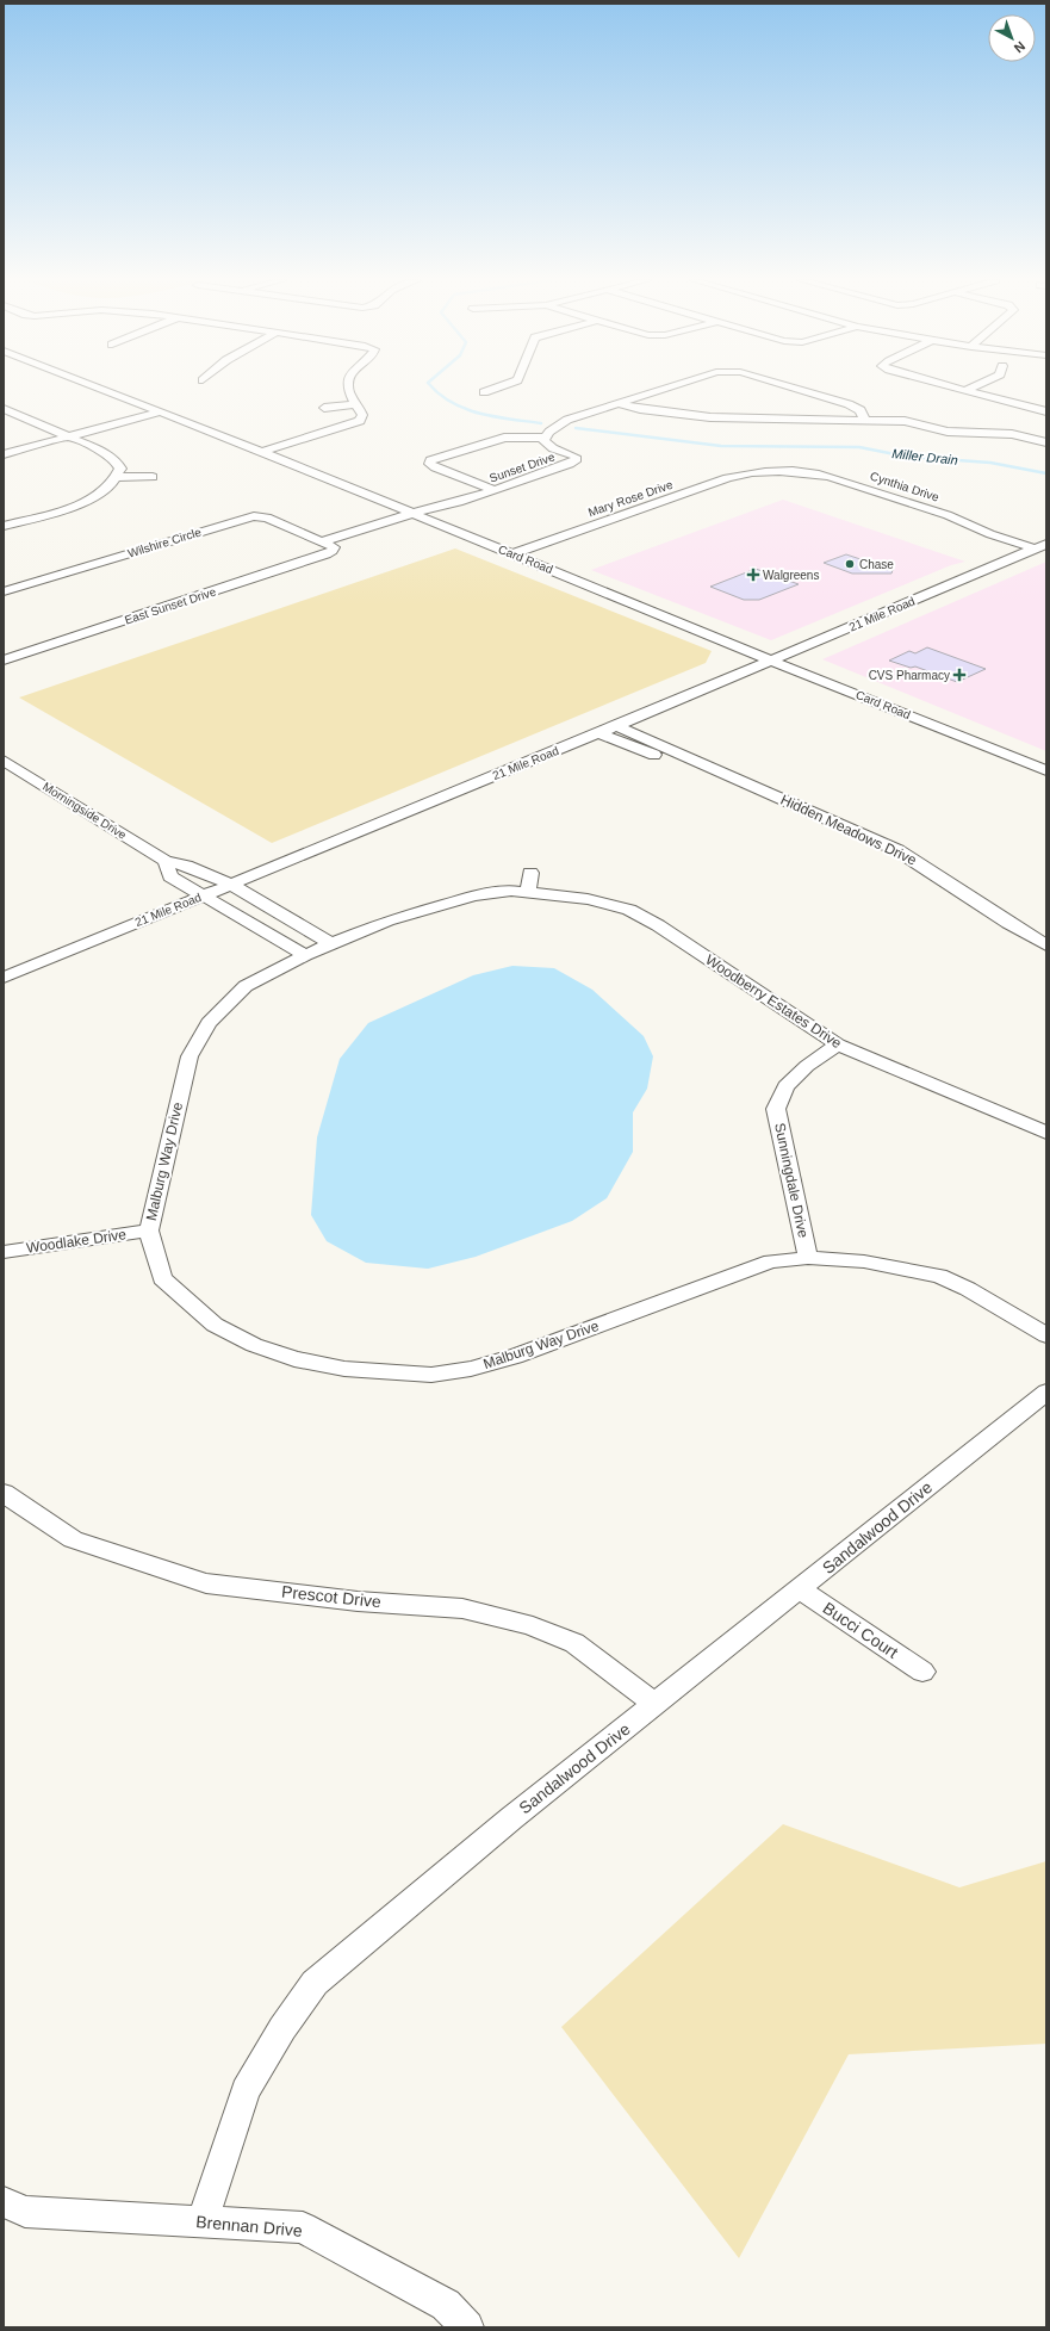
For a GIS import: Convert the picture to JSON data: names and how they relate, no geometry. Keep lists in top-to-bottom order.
{
  "streets": {
    "street": [
      "Sunset Drive",
      "Cynthia Drive",
      "Mary Rose Drive",
      "Wilshire Circle",
      "Card Road",
      "East Sunset Drive",
      "21 Mile Road",
      "Morningside Drive",
      "Hidden Meadows Drive",
      "Woodberry Estates Drive",
      "Malburg Way Drive",
      "Sunningdale Drive",
      "Woodlake Drive",
      "Sandalwood Drive",
      "Prescot Drive",
      "Bucci Court",
      "Brennan Drive"
    ]
  },
  "crossings": [
    ["Sunset Drive", "Card Road"],
    ["Sunset Drive", "East Sunset Drive"],
    ["Cynthia Drive", "Mary Rose Drive"],
    ["Cynthia Drive", "21 Mile Road"],
    ["Mary Rose Drive", "Card Road"],
    ["Wilshire Circle", "East Sunset Drive"],
    ["Card Road", "East Sunset Drive"],
    ["Card Road", "21 Mile Road"],
    ["21 Mile Road", "Morningside Drive"],
    ["21 Mile Road", "Hidden Meadows Drive"],
    ["Morningside Drive", "Woodberry Estates Drive"],
    ["Morningside Drive", "Malburg Way Drive"],
    ["Woodberry Estates Drive", "Malburg Way Drive"],
    ["Woodberry Estates Drive", "Sunningdale Drive"],
    ["Malburg Way Drive", "Sunningdale Drive"],
    ["Malburg Way Drive", "Woodlake Drive"],
    ["Sandalwood Drive", "Prescot Drive"],
    ["Sandalwood Drive", "Bucci Court"],
    ["Sandalwood Drive", "Brennan Drive"]
  ],
  "water": ["Miller Drain"],
  "places": {
    "other": ["Chase"],
    "health": ["Walgreens", "CVS Pharmacy"]
  },
  "north": "bottom right"
}
